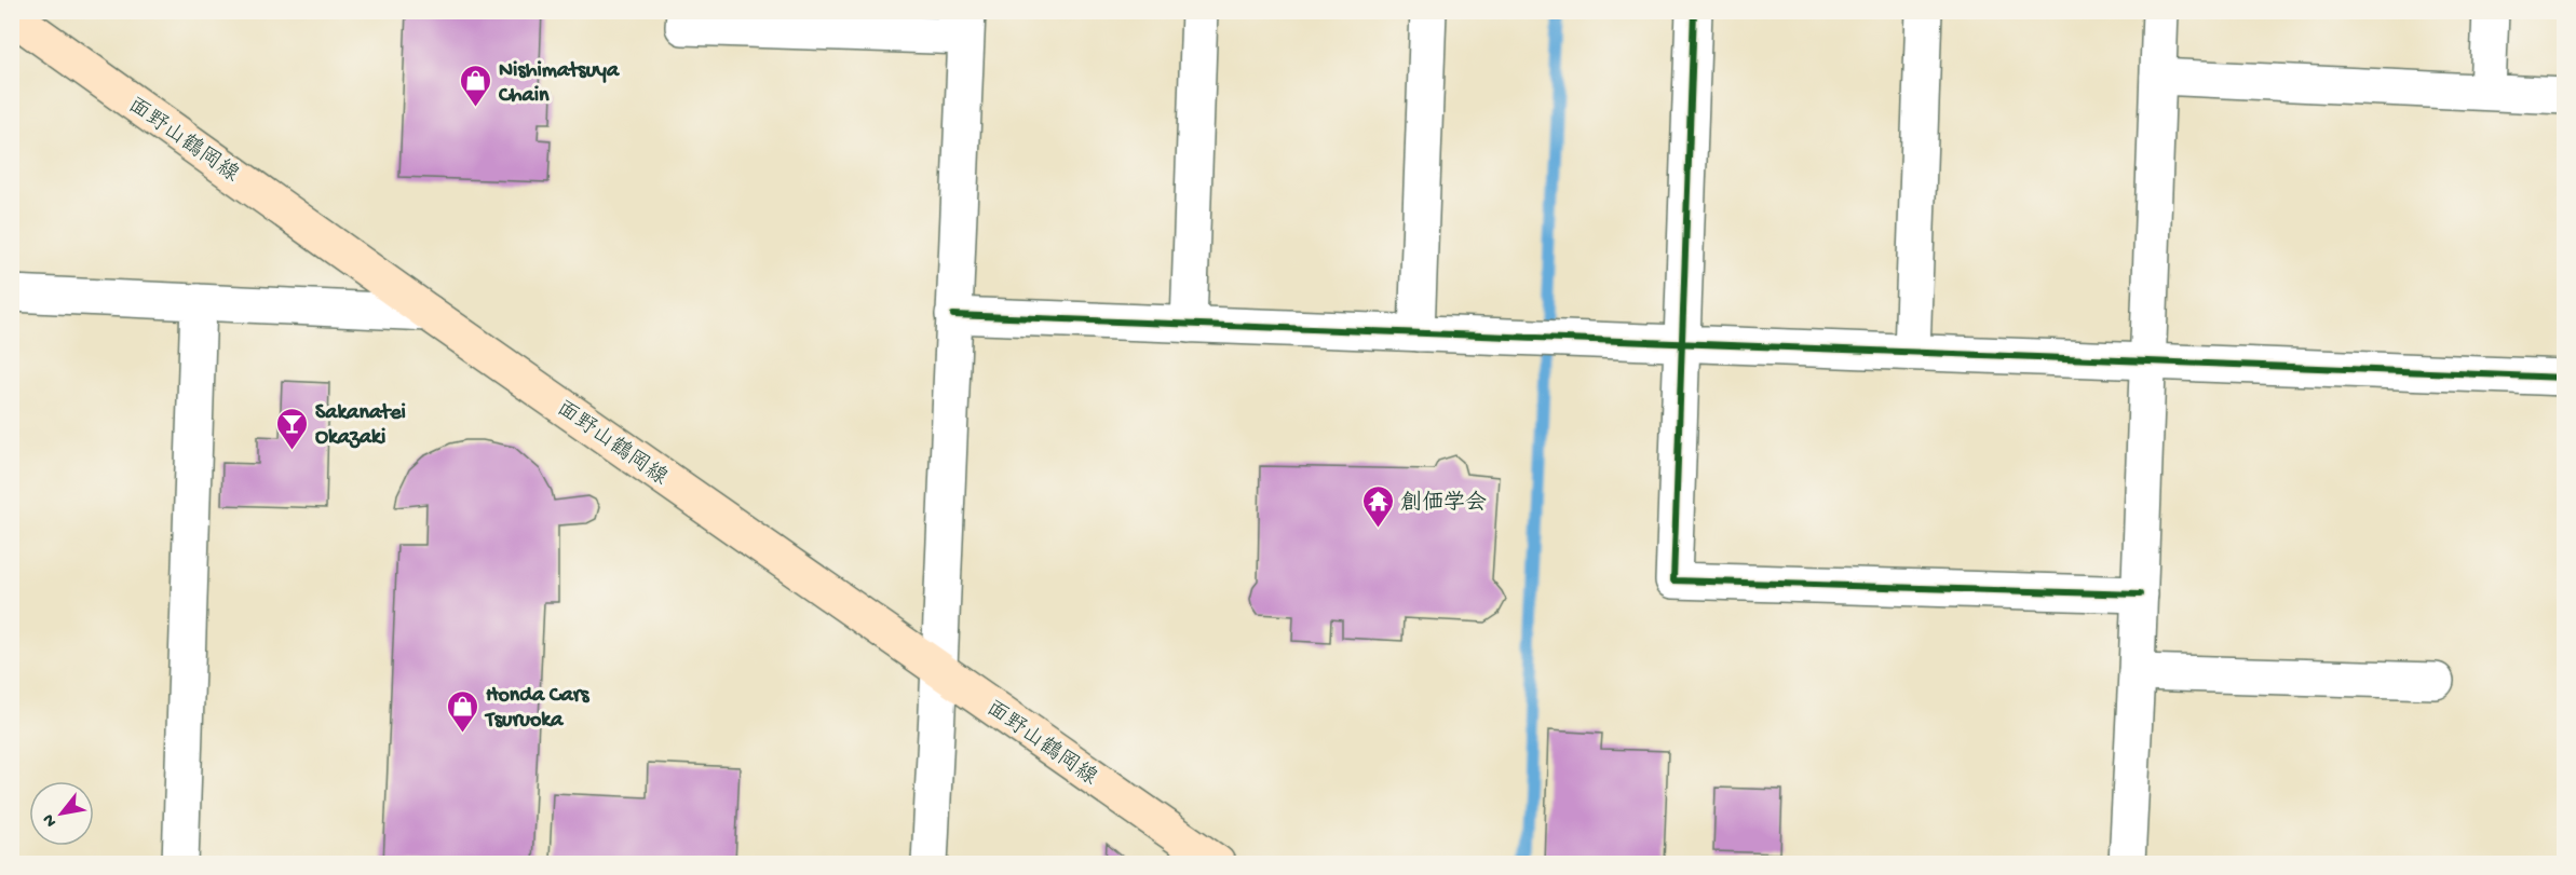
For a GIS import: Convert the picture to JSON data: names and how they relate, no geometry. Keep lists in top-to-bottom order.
{
  "streets": {
    "main road": ["面野山鶴岡線"]
  },
  "places": {
    "shop": ["Nishimatsuya Chain", "Honda Cars Tsuruoka"],
    "bar": ["Sakanatei Okazaki"],
    "temple": ["創価学会"]
  },
  "north": "bottom left"
}
